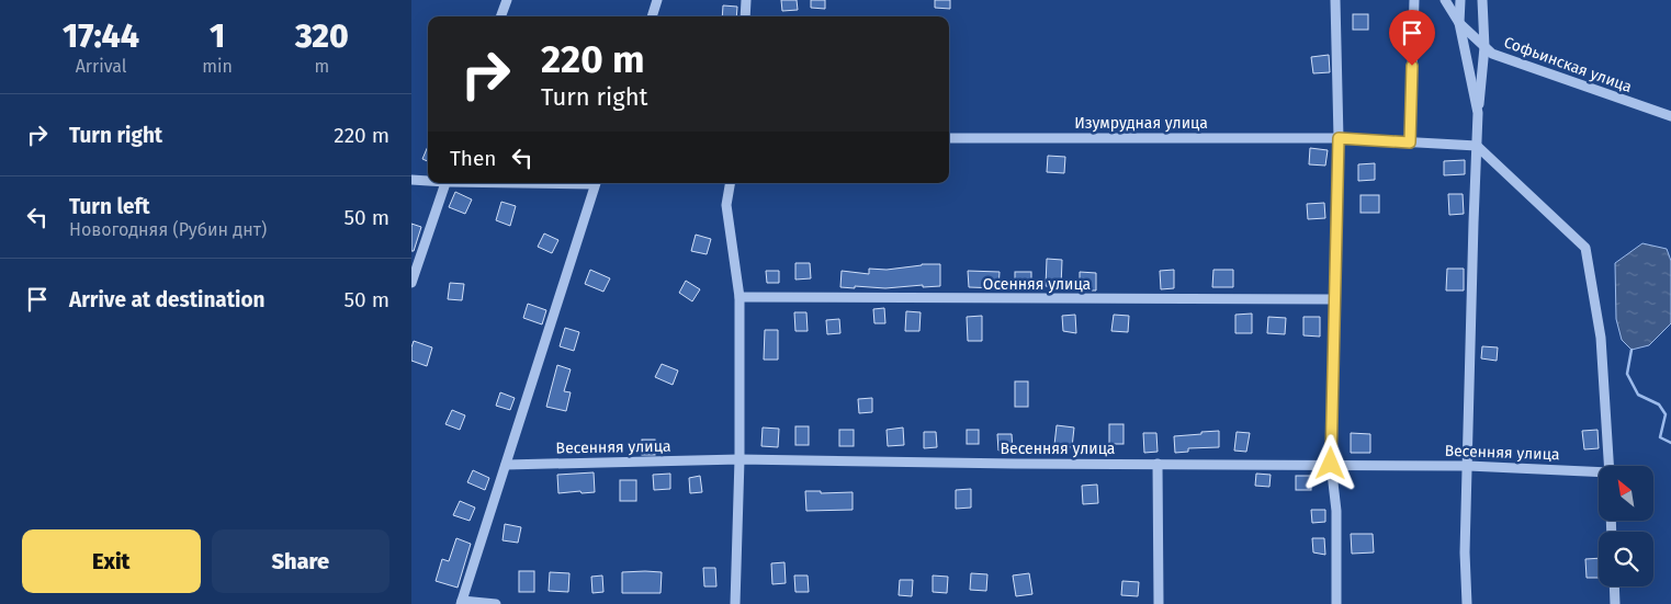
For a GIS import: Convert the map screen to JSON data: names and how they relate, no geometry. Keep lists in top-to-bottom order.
{
  "streets": {
    "street": [
      "Софьинская улица",
      "Изумрудная улица",
      "Осенняя улица",
      "Весенняя улица"
    ]
  },
  "north": "top left",
  "page": {
    "eta": [
      "17:44",
      "Arrival",
      "1",
      "min",
      "320",
      "m"
    ],
    "turn": ["220 m", "Turn right"],
    "list": [
      {
        "name": "Turn right",
        "value": "220 m"
      },
      {
        "name": "Turn left",
        "note": "Новогодняя (Рубин днт)",
        "value": "50 m"
      },
      {
        "name": "Arrive at destination",
        "value": "50 m"
      }
    ],
    "then": "Then",
    "buttons": ["Exit", "Share"]
  }
}
